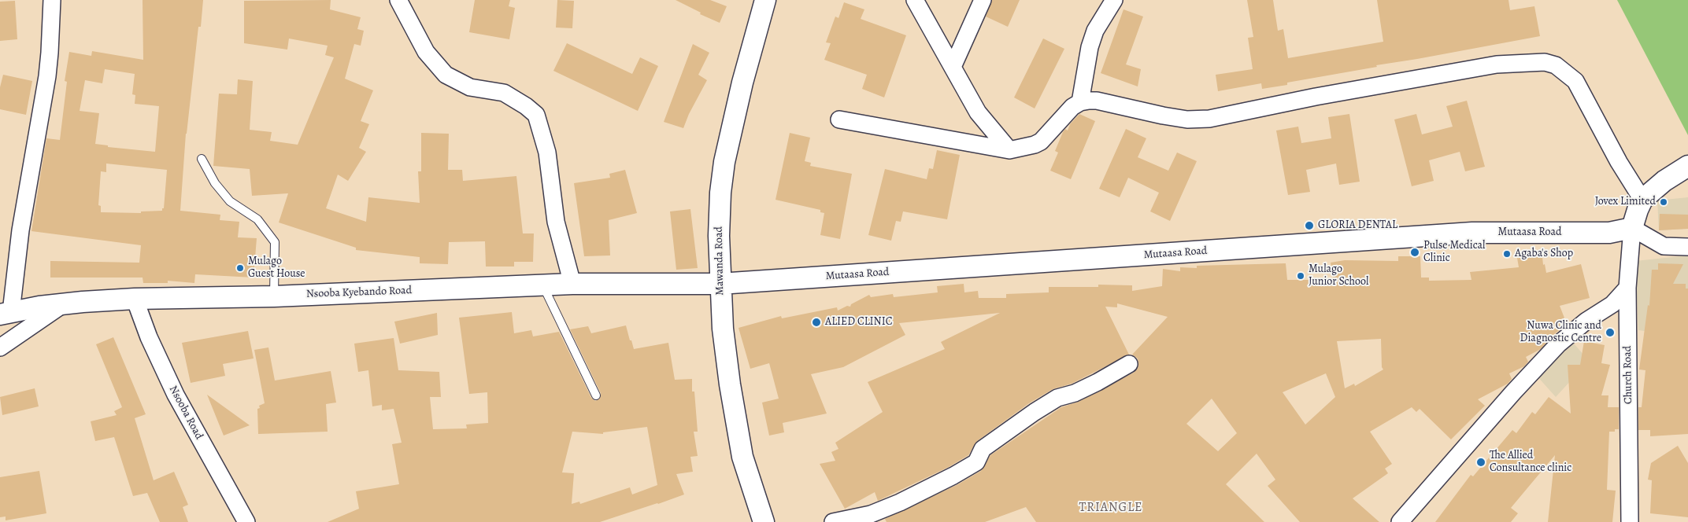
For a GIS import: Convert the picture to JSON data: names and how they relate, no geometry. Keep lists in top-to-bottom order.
{
  "streets": {
    "street": [
      "Mutaasa Road",
      "Mawanda Road",
      "Nsooba Kyebando Road",
      "Church Road",
      "Nsooba Road"
    ]
  },
  "crossings": [
    ["Mutaasa Road", "Mawanda Road"],
    ["Mutaasa Road", "Nsooba Kyebando Road"],
    ["Mutaasa Road", "Church Road"],
    ["Mawanda Road", "Nsooba Kyebando Road"],
    ["Nsooba Kyebando Road", "Nsooba Road"]
  ],
  "districts": ["TRIANGLE"],
  "places": [
    "Jovex Limited",
    "GLORIA DENTAL",
    "Pulse Medical Clinic",
    "Agaba's Shop",
    "Mulago Guest House",
    "Mulago Junior School",
    "ALIED CLINIC",
    "Nuwa Clinic and Diagnostic Centre",
    "The Allied Consultance clinic"
  ]
}
